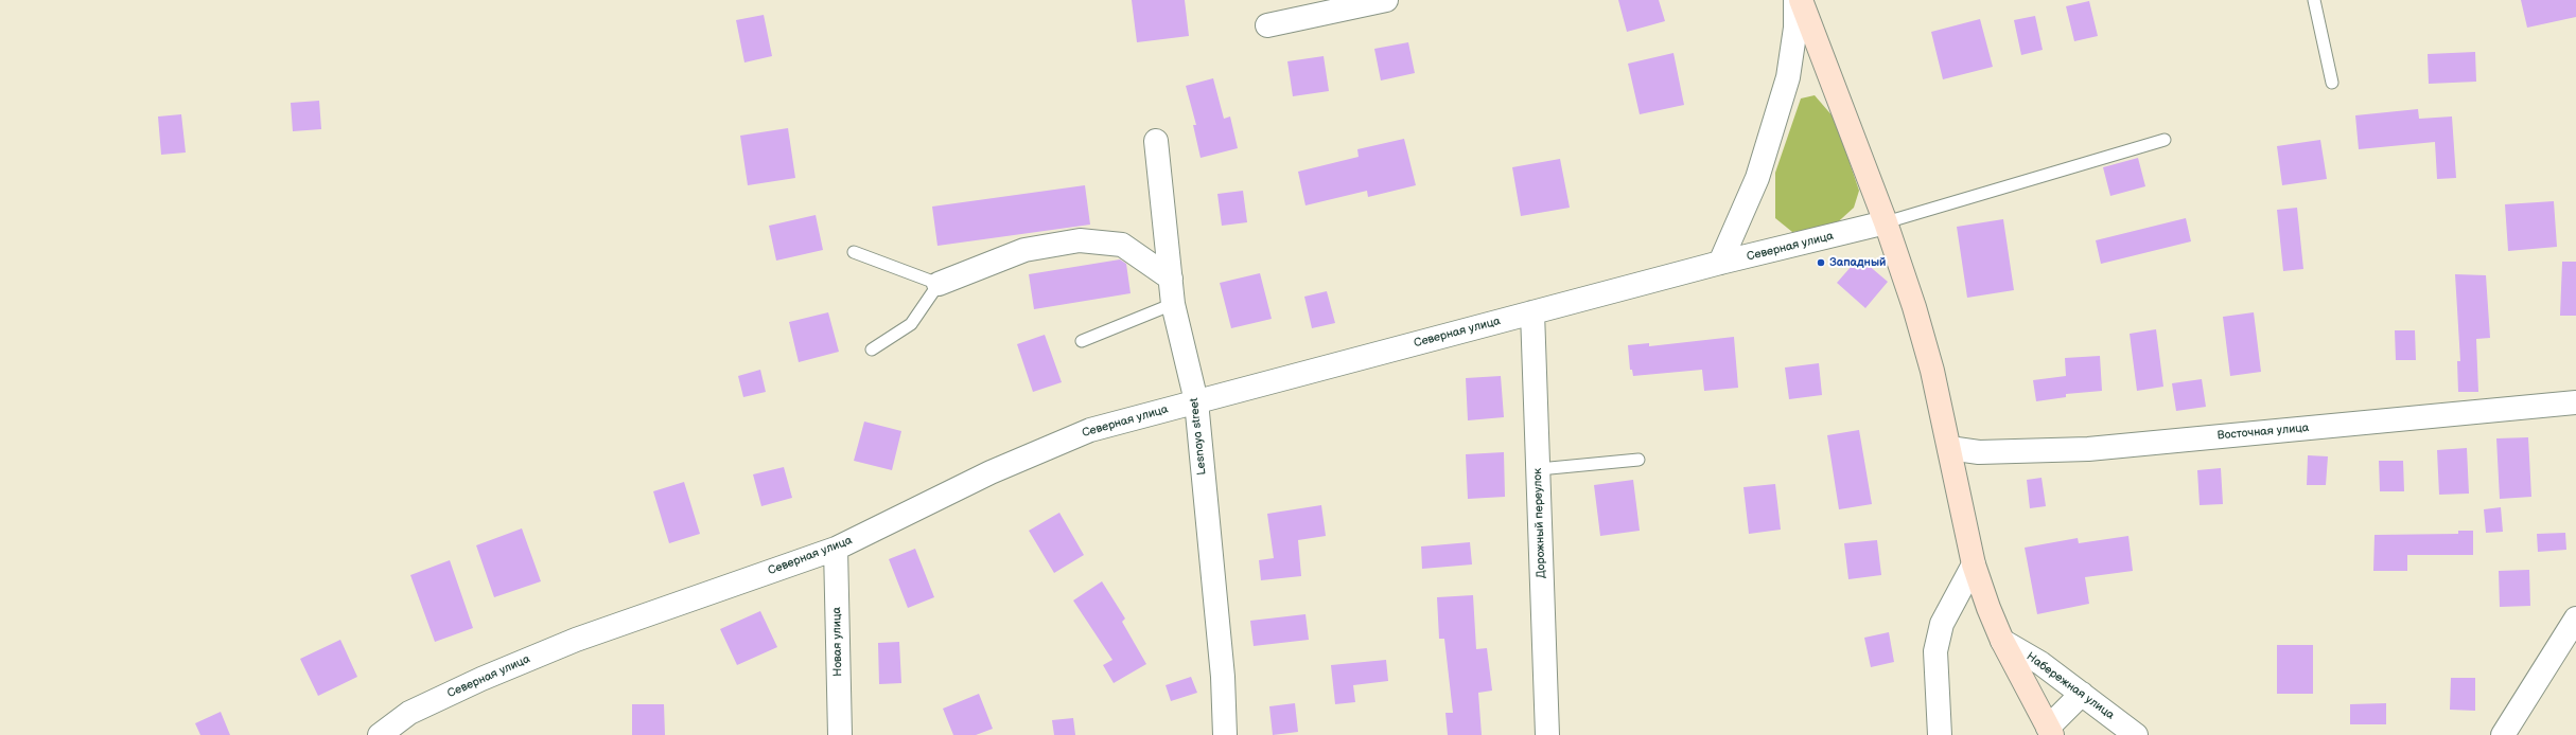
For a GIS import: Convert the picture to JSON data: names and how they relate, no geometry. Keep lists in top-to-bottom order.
{
  "streets": {
    "street": [
      "Северная улица",
      "Восточная улица",
      "Lesnaya street",
      "Дорожный переулок",
      "Новая улица",
      "Набережная улица"
    ]
  },
  "crossings": [
    ["Северная улица", "Lesnaya street"],
    ["Северная улица", "Дорожный переулок"],
    ["Северная улица", "Новая улица"]
  ],
  "places": ["Западный"]
}
